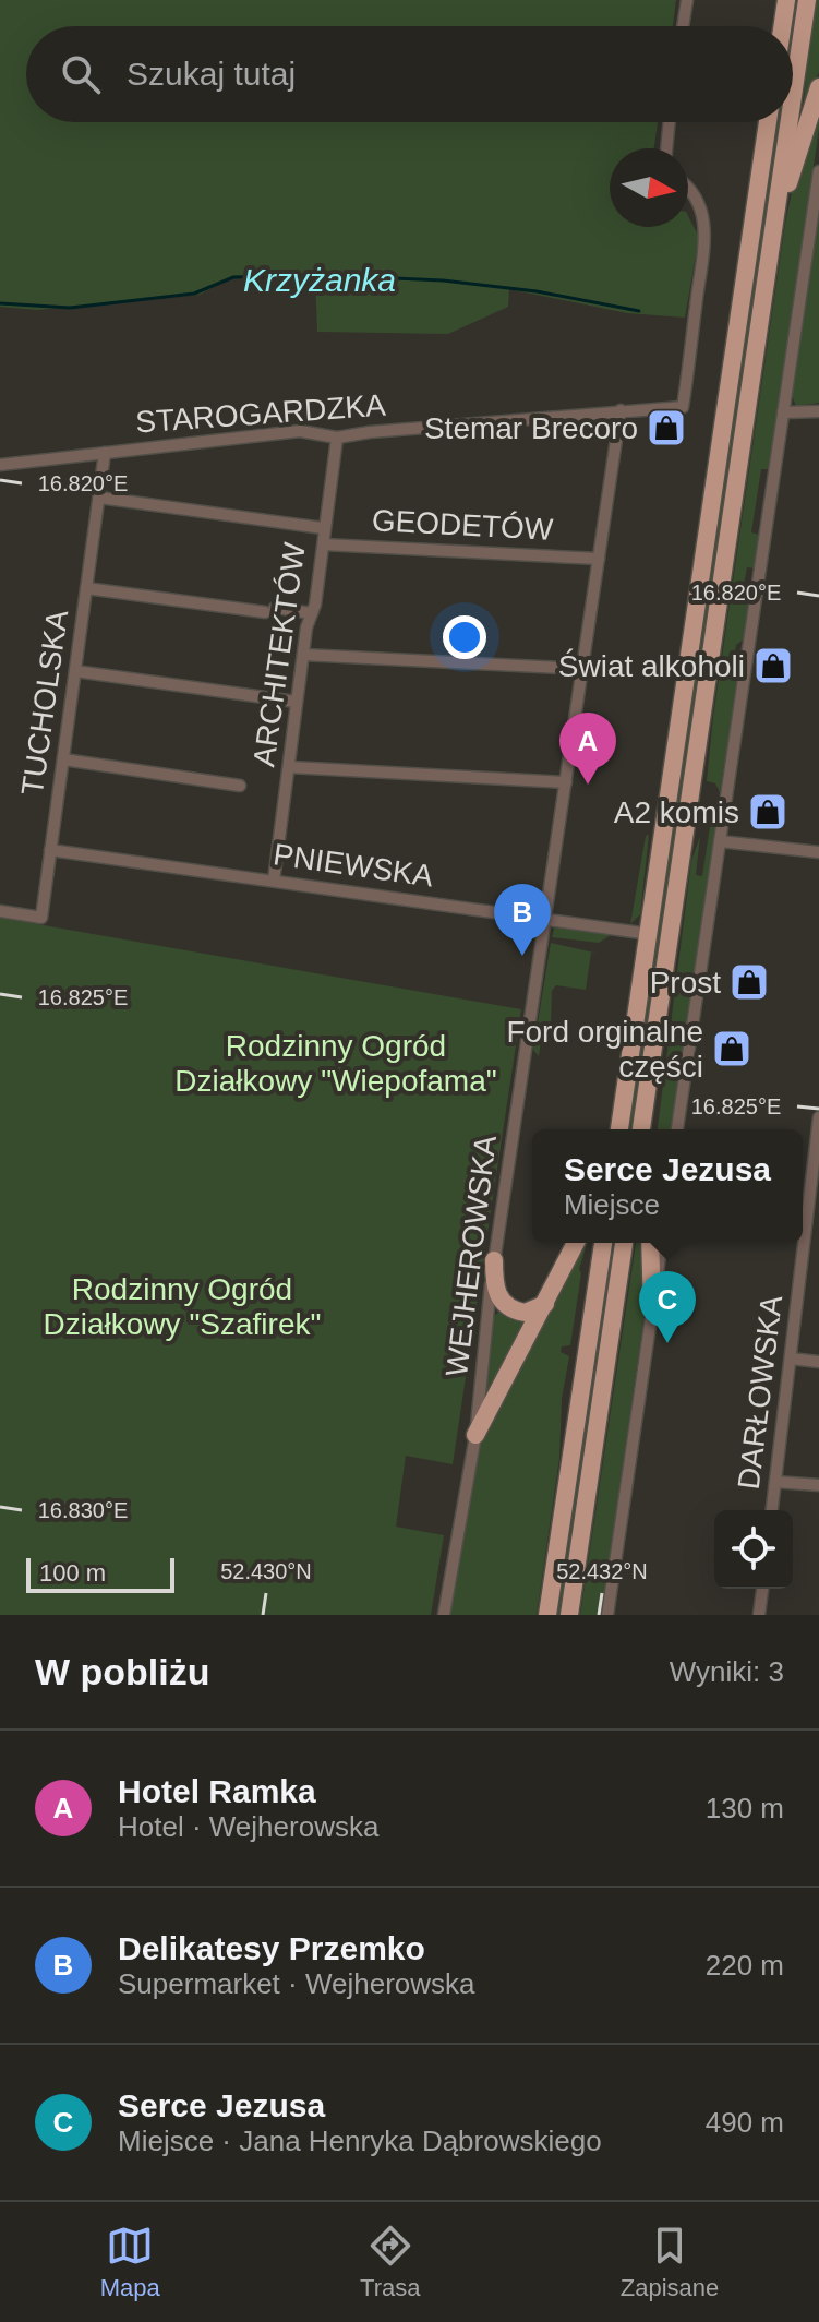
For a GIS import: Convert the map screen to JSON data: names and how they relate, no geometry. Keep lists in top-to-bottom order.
{
  "streets": {
    "street": [
      "STAROGARDZKA",
      "GEODETÓW",
      "ARCHITEKTÓW",
      "TUCHOLSKA",
      "PNIEWSKA",
      "WEJHEROWSKA",
      "DARŁOWSKA"
    ]
  },
  "crossings": [
    ["STAROGARDZKA", "ARCHITEKTÓW"],
    ["STAROGARDZKA", "TUCHOLSKA"],
    ["STAROGARDZKA", "WEJHEROWSKA"],
    ["GEODETÓW", "ARCHITEKTÓW"],
    ["GEODETÓW", "WEJHEROWSKA"],
    ["ARCHITEKTÓW", "PNIEWSKA"],
    ["TUCHOLSKA", "PNIEWSKA"],
    ["PNIEWSKA", "WEJHEROWSKA"]
  ],
  "water": ["Krzyżanka"],
  "parks": ["Rodzinny Ogród Działkowy \"Wiepofama\"", "Rodzinny Ogród Działkowy \"Szafirek\""],
  "places": {
    "shop": [
      "Stemar Brecoro",
      "Świat alkoholi",
      "A2 komis",
      "Prost",
      "Ford orginalne części"
    ]
  },
  "scale_bar": "100 m",
  "north": "right",
  "page": {
    "search": "Szukaj tutaj",
    "pins": ["A", "B", "C"],
    "popup": ["Serce Jezusa", "Miejsce"],
    "scale": "100 m",
    "heading": ["W pobliżu", "Wyniki: 3"],
    "list": [
      {
        "mark": "A",
        "name": "Hotel Ramka",
        "note": "Hotel · Wejherowska",
        "value": "130 m"
      },
      {
        "mark": "B",
        "name": "Delikatesy Przemko",
        "note": "Supermarket · Wejherowska",
        "value": "220 m"
      },
      {
        "mark": "C",
        "name": "Serce Jezusa",
        "note": "Miejsce · Jana Henryka Dąbrowskiego",
        "value": "490 m"
      }
    ],
    "nav": ["Mapa", "Trasa", "Zapisane"]
  },
  "coordinates": [
    "16.820°E",
    "16.825°E",
    "16.830°E",
    "52.430°N",
    "52.432°N"
  ]
}
